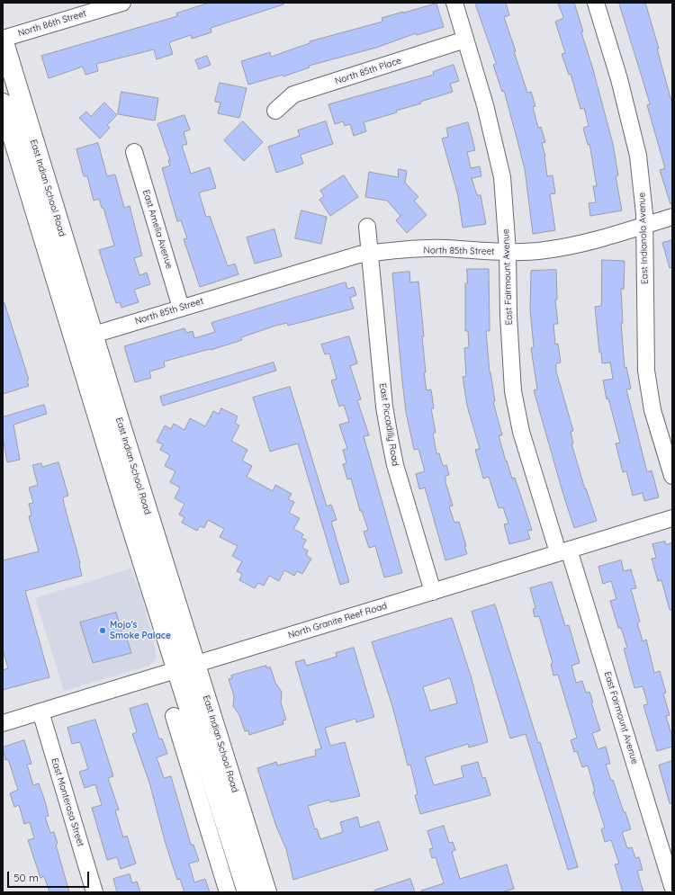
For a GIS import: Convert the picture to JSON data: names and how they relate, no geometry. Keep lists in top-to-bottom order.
{
  "streets": {
    "main road": ["East Indian School Road"],
    "street": [
      "North 86th Street",
      "North 85th Place",
      "East Amelia Avenue",
      "East Indianola Avenue",
      "North 85th Street",
      "East Fairmount Avenue",
      "East Piccadilly Road",
      "North Granite Reef Road",
      "East Monterosa Street"
    ]
  },
  "crossings": [
    ["North 86th Street", "East Indian School Road"],
    ["North 85th Place", "East Fairmount Avenue"],
    ["East Indian School Road", "North 85th Street"],
    ["East Indian School Road", "North Granite Reef Road"],
    ["East Amelia Avenue", "North 85th Street"],
    ["East Indianola Avenue", "North 85th Street"],
    ["North 85th Street", "East Fairmount Avenue"],
    ["North 85th Street", "East Piccadilly Road"],
    ["East Fairmount Avenue", "North Granite Reef Road"],
    ["East Piccadilly Road", "North Granite Reef Road"],
    ["North Granite Reef Road", "East Monterosa Street"]
  ],
  "places": ["Mojo's Smoke Palace"],
  "scale_bar": "50 m"
}
